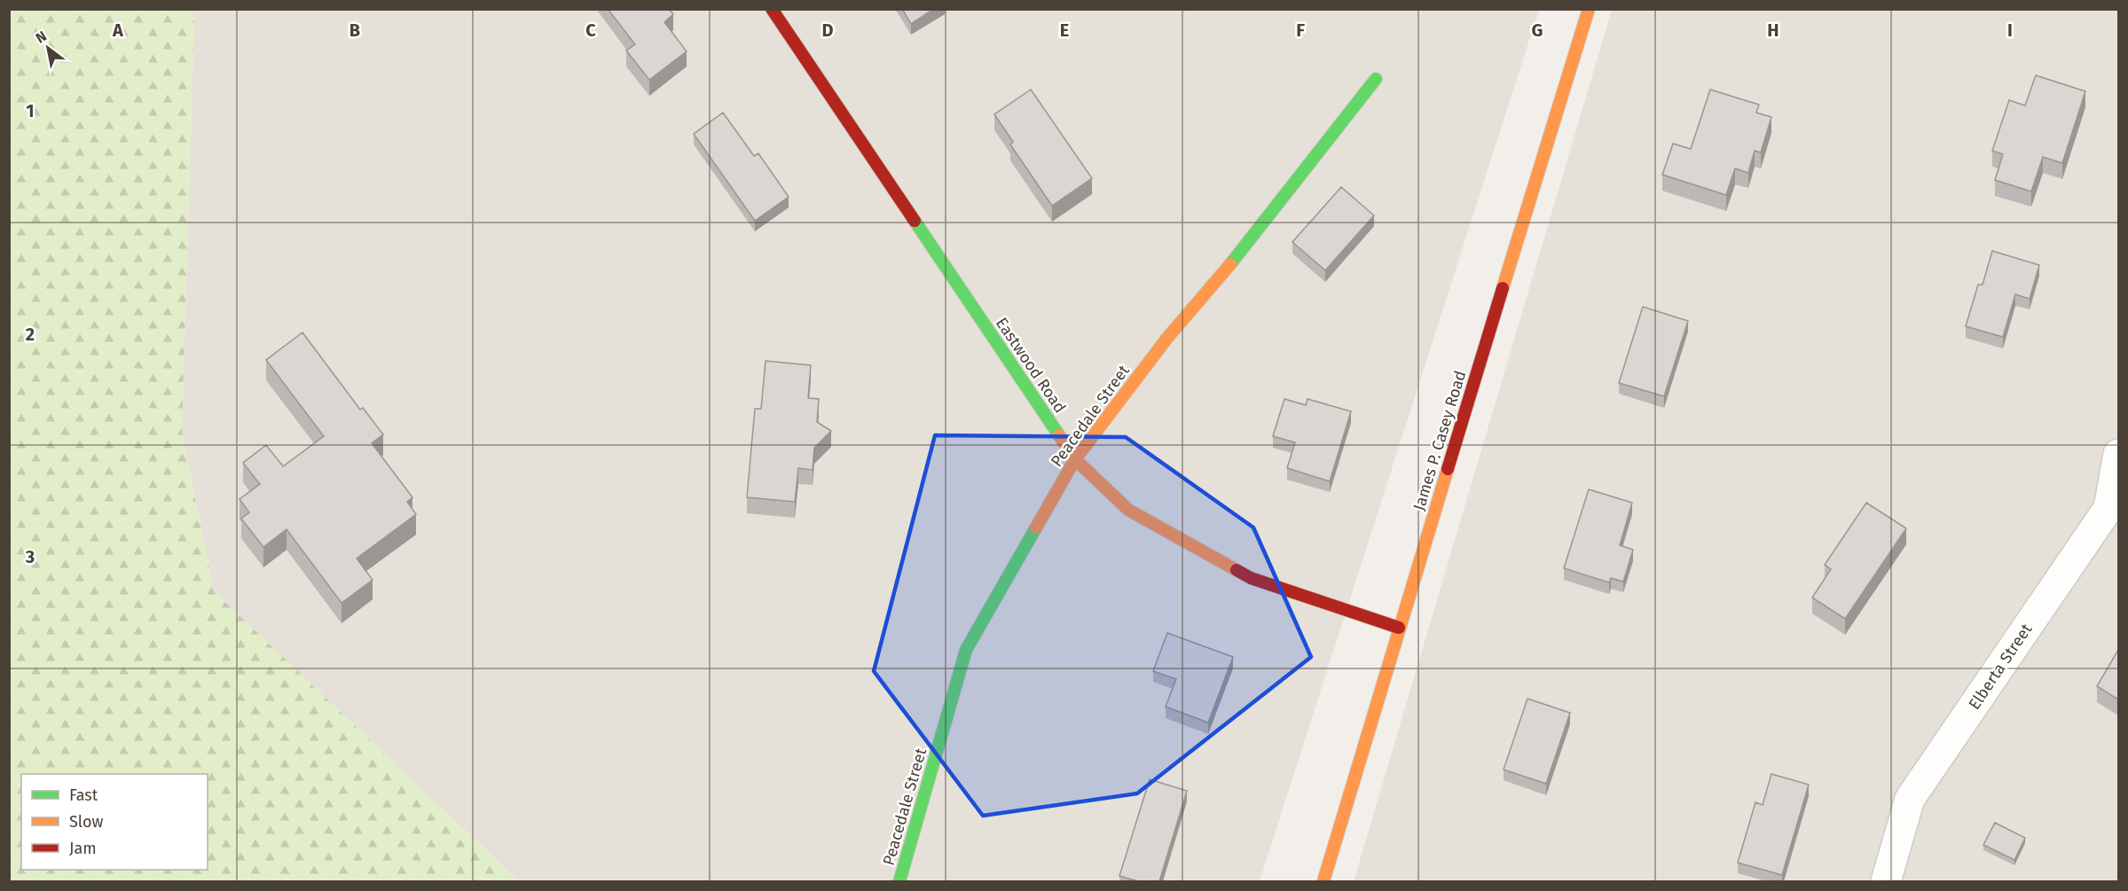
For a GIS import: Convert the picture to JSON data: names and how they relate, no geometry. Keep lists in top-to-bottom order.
{
  "streets": {
    "street": [
      "Eastwood Road",
      "Peacedale Street",
      "James P. Casey Road",
      "Elberta Street"
    ]
  },
  "crossings": [
    ["Eastwood Road", "Peacedale Street"],
    ["Eastwood Road", "James P. Casey Road"]
  ],
  "legend": ["Fast", "Slow", "Jam"],
  "north": "top left",
  "grid": {
    "columns": [
      "A",
      "B",
      "C",
      "D",
      "E",
      "F",
      "G",
      "H",
      "I"
    ],
    "rows": ["1", "2", "3"]
  }
}
